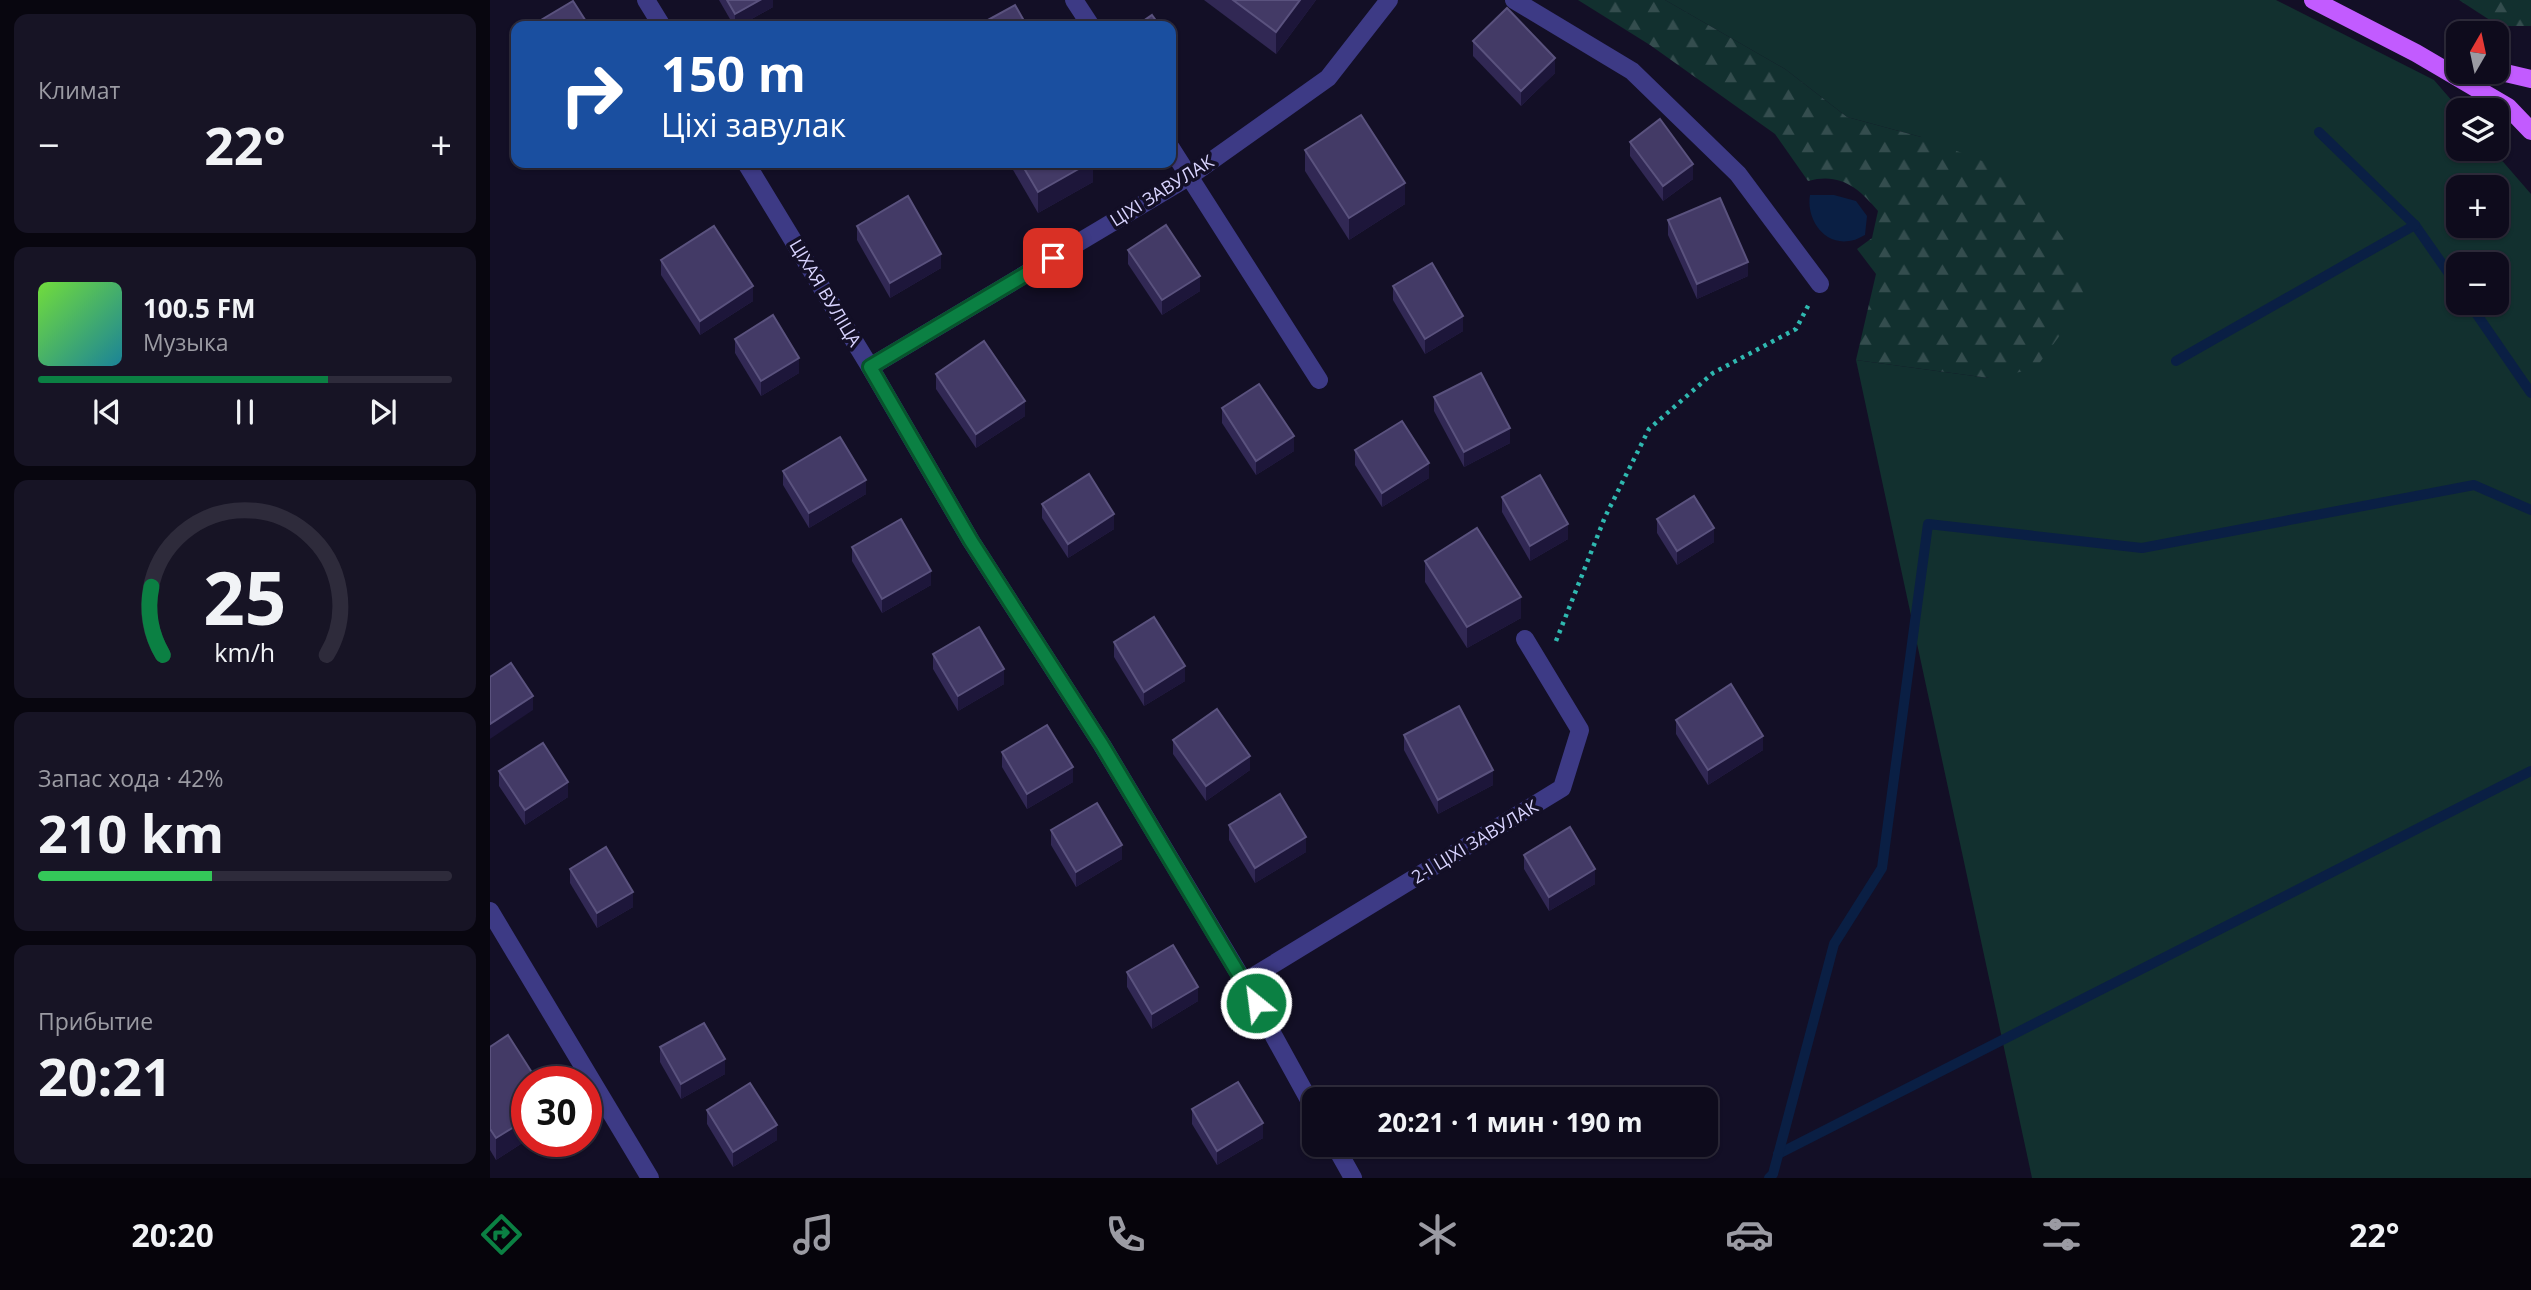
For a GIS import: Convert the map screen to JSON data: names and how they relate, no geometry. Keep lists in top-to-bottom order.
{
  "streets": {
    "street": ["ЦІХІ ЗАВУЛАК", "ЦІХАЯ ВУЛІЦА", "2-І ЦІХІ ЗАВУЛАК"]
  },
  "crossings": [
    ["ЦІХІ ЗАВУЛАК", "ЦІХАЯ ВУЛІЦА"],
    ["ЦІХАЯ ВУЛІЦА", "2-І ЦІХІ ЗАВУЛАК"]
  ],
  "north": "top",
  "page": {
    "tile": [
      "Климат",
      ["Запас хода · 42%", "210 km"],
      ["Прибытие", "20:21"]
    ],
    "map_buttons": ["+", "−"],
    "turn": ["150 m", "Ціхі завулак"],
    "heat": ["−", "22°", "+"],
    "song": ["100.5 FM", "Музыка"],
    "limit": "30",
    "trip": "20:21 · 1 мин · 190 m",
    "tabs": ["20:20", "22°"],
    "gauge": ["25", "km/h"]
  }
}
